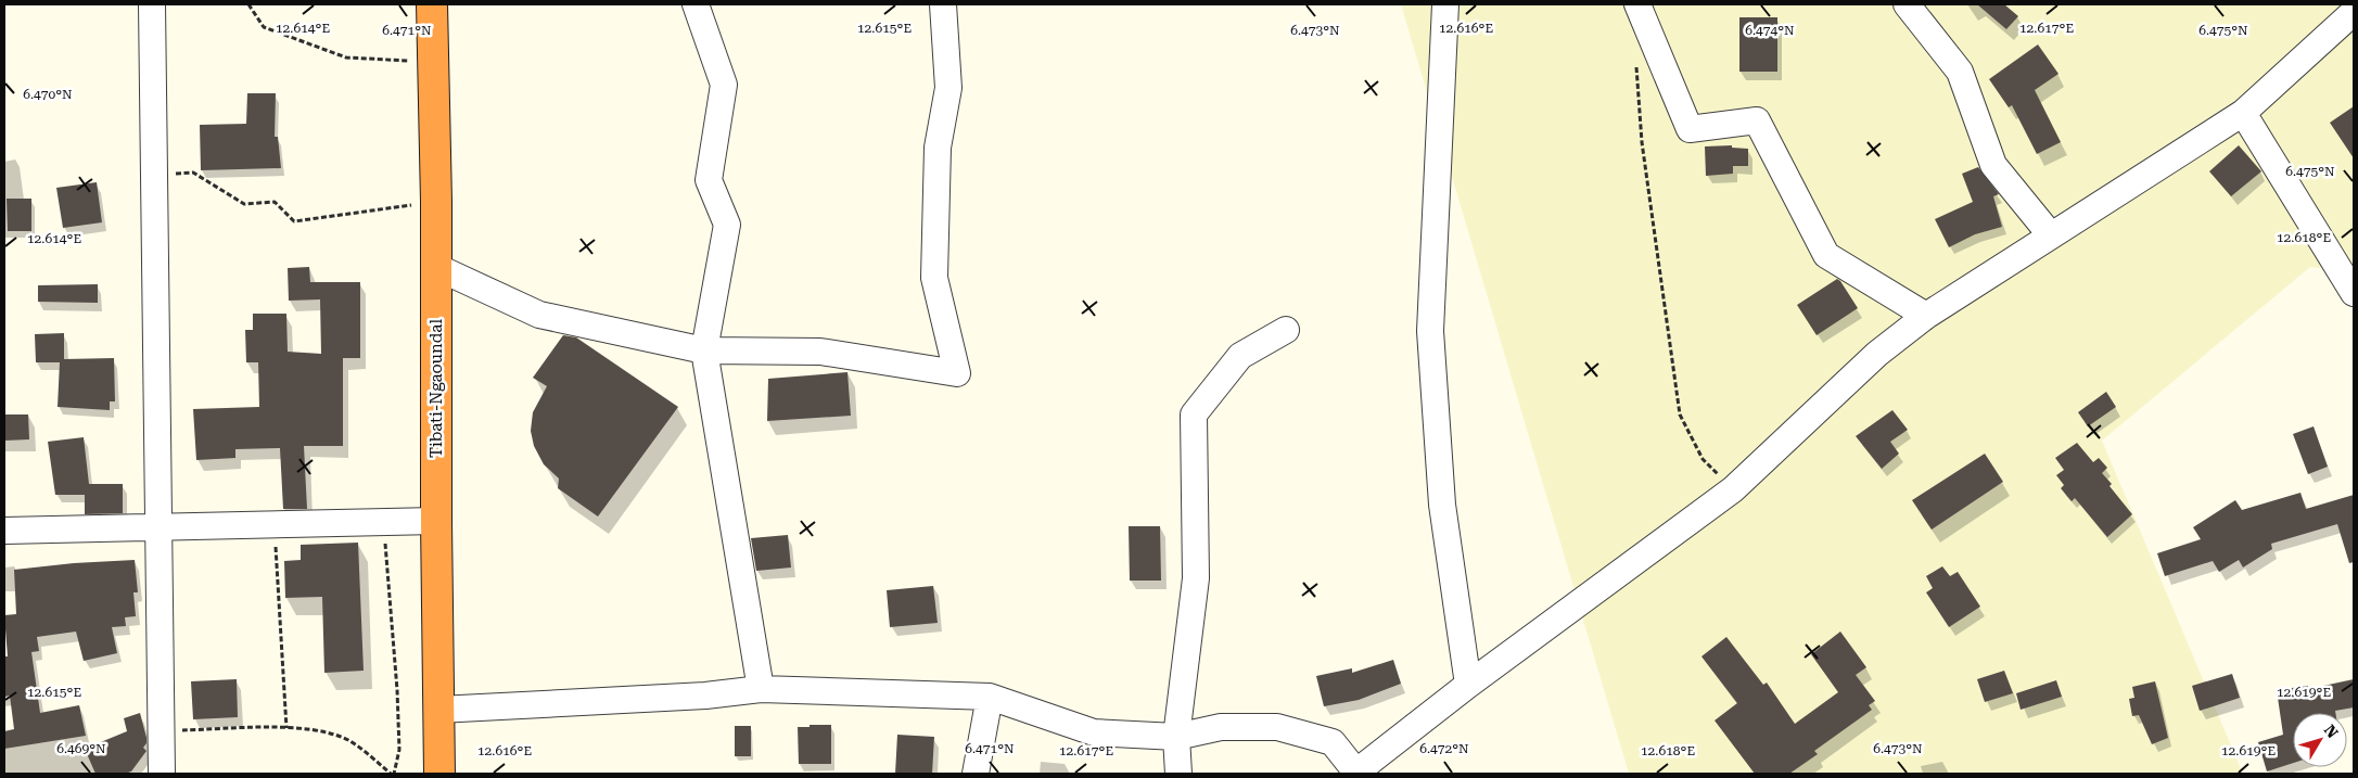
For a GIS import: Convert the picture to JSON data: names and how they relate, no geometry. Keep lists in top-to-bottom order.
{
  "streets": {
    "highway": ["Tibati-Ngaoundal"]
  },
  "north": "top right",
  "coordinates": [
    "12.614°E",
    "12.615°E",
    "12.616°E",
    "12.617°E",
    "6.471°N",
    "6.474°N",
    "6.473°N",
    "6.475°N",
    "6.470°N",
    "12.618°E",
    "12.619°E",
    "6.469°N",
    "6.472°N"
  ]
}
